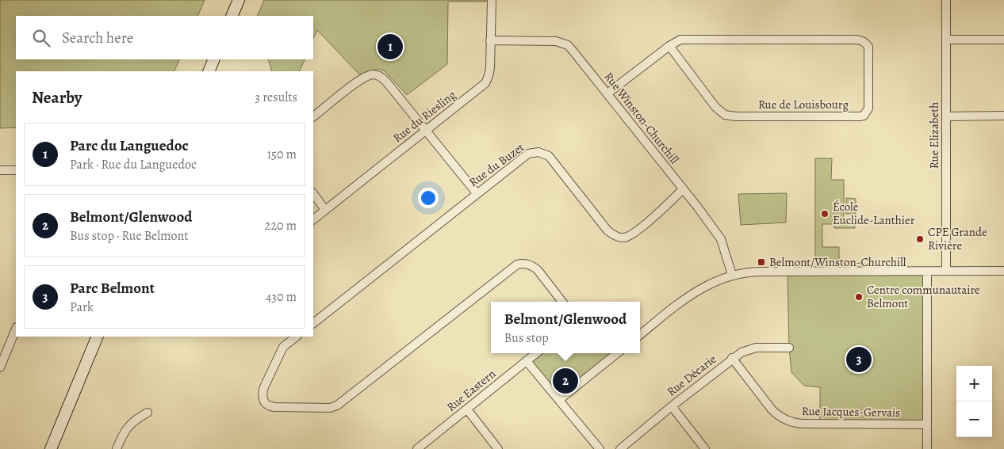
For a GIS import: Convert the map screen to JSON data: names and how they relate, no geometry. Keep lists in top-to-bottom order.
{
  "streets": {
    "street": [
      "Rue de Louisbourg",
      "Rue du Riesling",
      "Rue Winston-Churchill",
      "Rue Elizabeth",
      "Rue du Buzet",
      "Rue Décarie",
      "Rue Eastern",
      "Rue Jacques-Gervais"
    ]
  },
  "crossings": [
    ["Rue de Louisbourg", "Rue Winston-Churchill"],
    ["Rue du Riesling", "Rue Winston-Churchill"],
    ["Rue Winston-Churchill", "Rue du Buzet"],
    ["Rue Décarie", "Rue Jacques-Gervais"]
  ],
  "places": {
    "other": ["École Euclide-Lanthier", "CPE Grande Rivière", "Centre communautaire Belmont"],
    "transit": ["Belmont/Winston-Churchill"]
  },
  "page": {
    "search": "Search here",
    "pins": ["1", "3", "2"],
    "heading": ["Nearby", "3 results"],
    "list": [
      {
        "mark": "1",
        "name": "Parc du Languedoc",
        "note": "Park · Rue du Languedoc",
        "value": "150 m"
      },
      {
        "mark": "2",
        "name": "Belmont/Glenwood",
        "note": "Bus stop · Rue Belmont",
        "value": "220 m"
      },
      {
        "mark": "3",
        "name": "Parc Belmont",
        "note": "Park",
        "value": "430 m"
      }
    ],
    "popup": ["Belmont/Glenwood", "Bus stop"],
    "map_buttons": ["+", "−"]
  }
}
